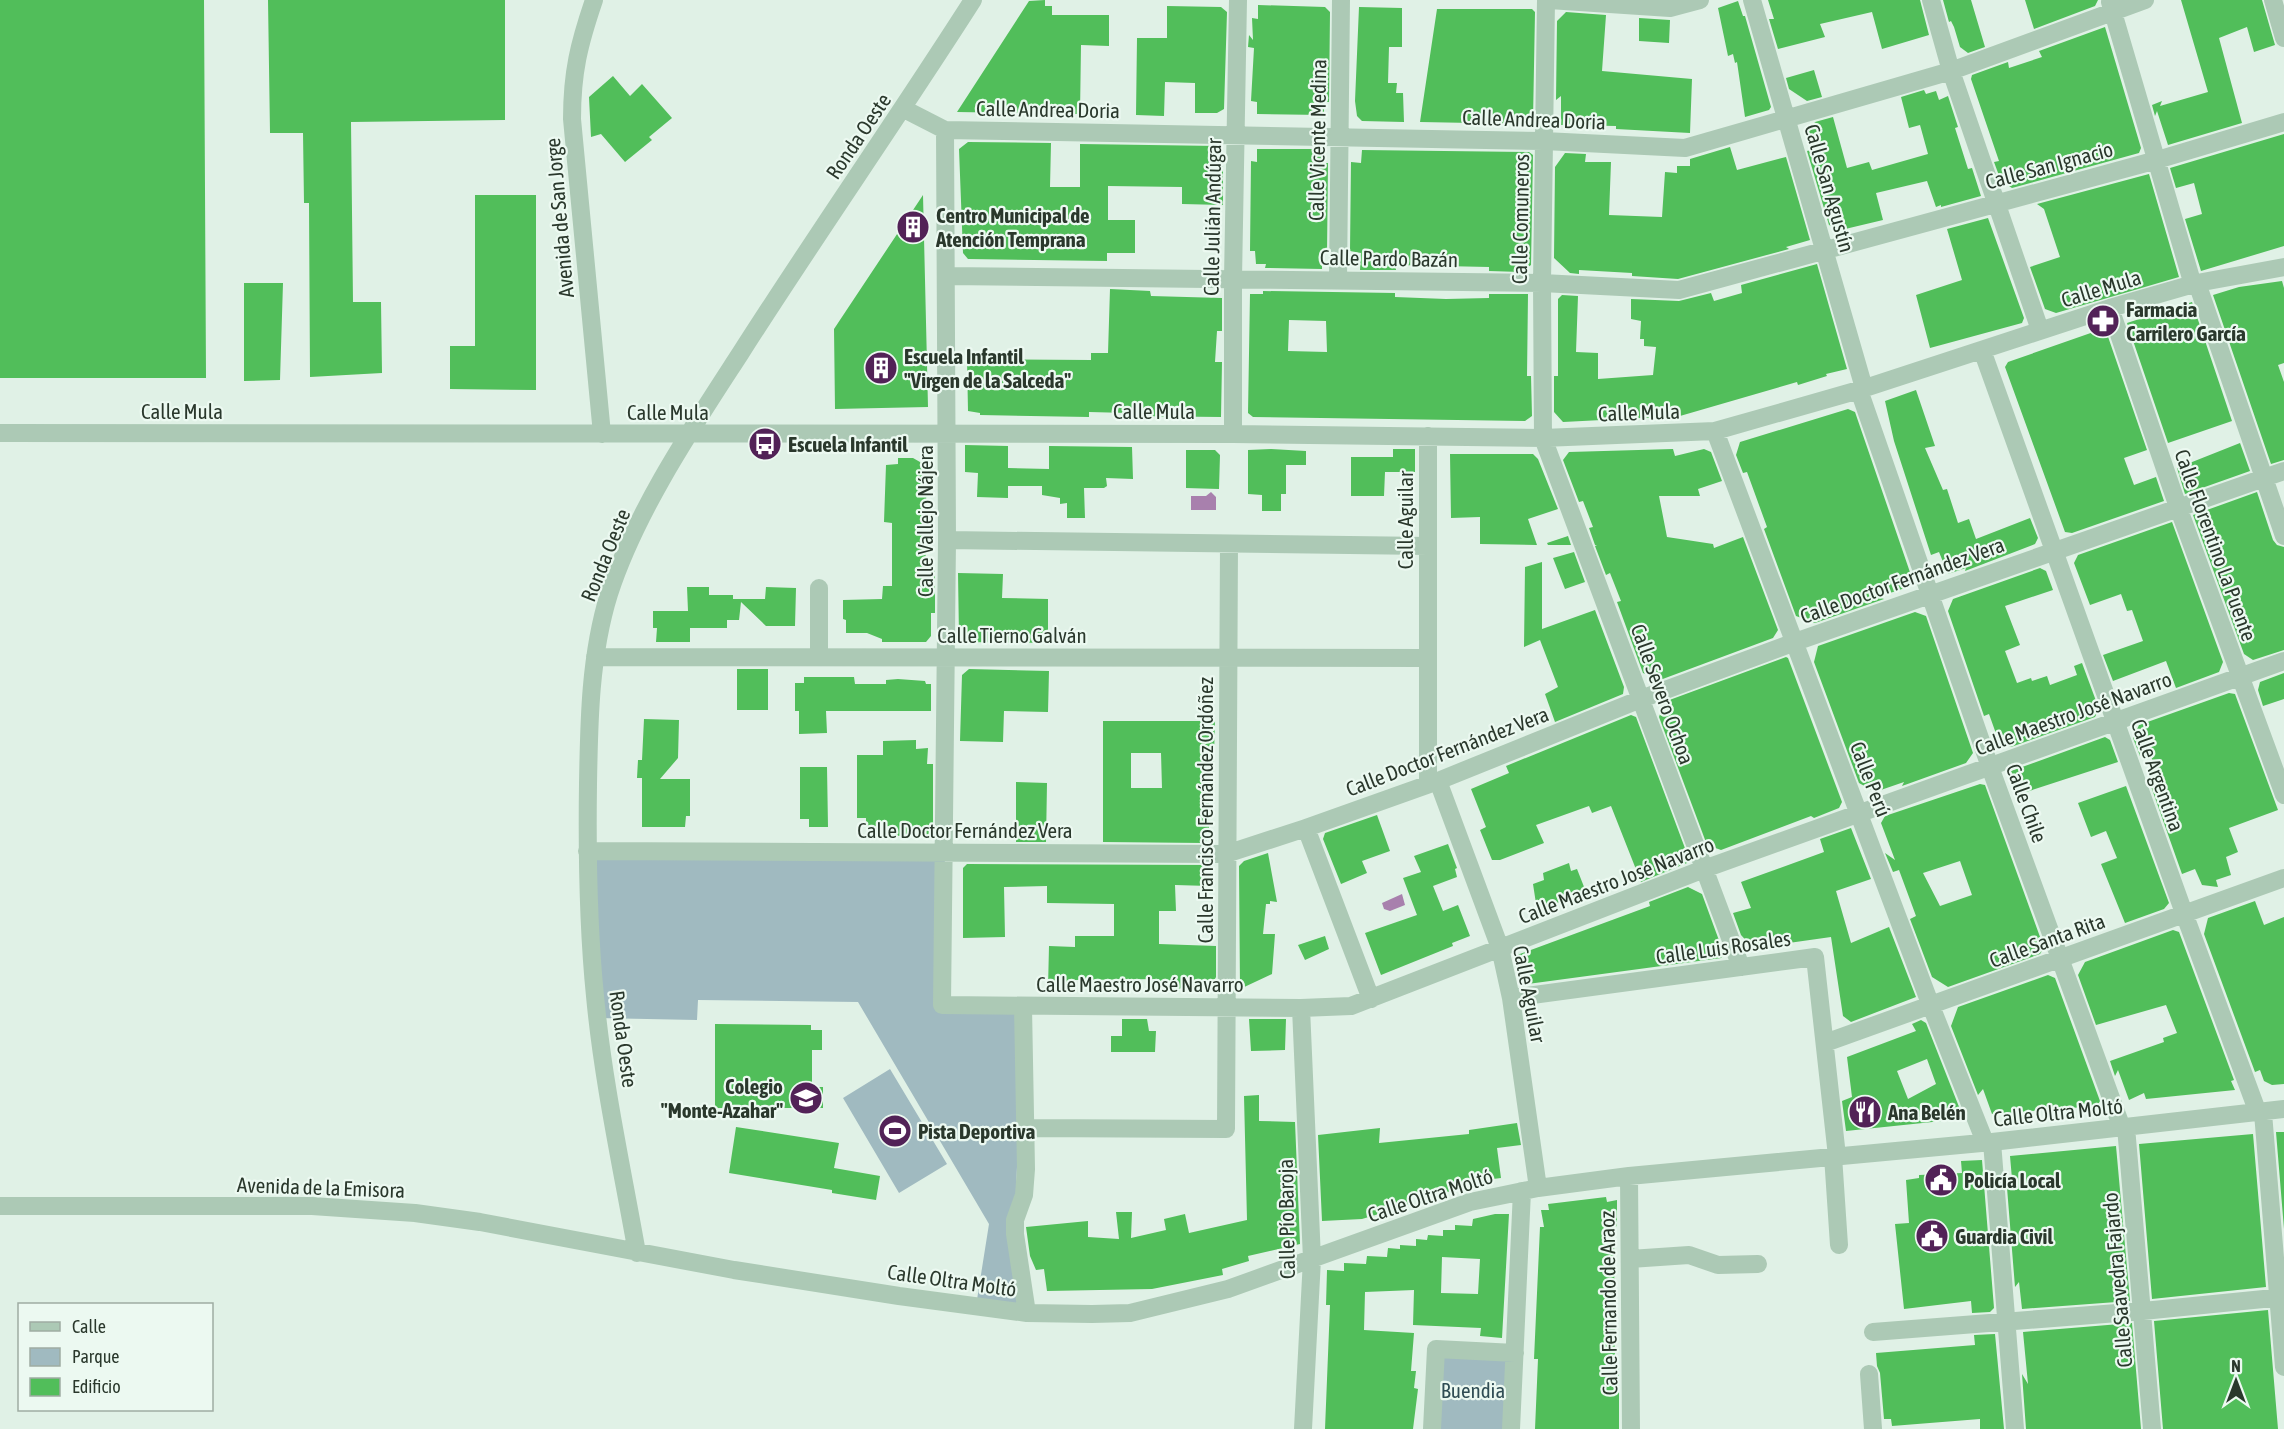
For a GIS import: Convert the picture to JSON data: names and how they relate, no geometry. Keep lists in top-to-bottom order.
{
  "streets": {
    "street": [
      "Calle Andrea Doria",
      "Ronda Oeste",
      "Calle Vicente Medina",
      "Calle San Ignacio",
      "Calle San Agustín",
      "Calle Julián Andúgar",
      "Avenida de San Jorge",
      "Calle Comuneros",
      "Calle Pardo Bazán",
      "Calle Mula",
      "Calle Aguilar",
      "Calle Vallejo Nájera",
      "Calle Florentino La Puente",
      "Calle Doctor Fernández Vera",
      "Calle Tierno Galván",
      "Calle Severo Ochoa",
      "Calle Maestro José Navarro",
      "Calle Argentina",
      "Calle Perú",
      "Calle Chile",
      "Calle Francisco Fernández Ordóñez",
      "Calle Santa Rita",
      "Calle Luis Rosales",
      "Calle Oltra Moltó",
      "Avenida de la Emisora",
      "Calle Pío Baroja",
      "Calle Saavedra Fajardo",
      "Calle Fernando de Araoz"
    ]
  },
  "crossings": [
    ["Calle Andrea Doria", "Ronda Oeste"],
    ["Calle Andrea Doria", "Calle Vicente Medina"],
    ["Calle Andrea Doria", "Calle San Agustín"],
    ["Calle Andrea Doria", "Calle Julián Andúgar"],
    ["Calle Andrea Doria", "Calle Comuneros"],
    ["Calle Andrea Doria", "Calle Vallejo Nájera"],
    ["Ronda Oeste", "Calle Mula"],
    ["Ronda Oeste", "Calle Doctor Fernández Vera"],
    ["Ronda Oeste", "Calle Tierno Galván"],
    ["Ronda Oeste", "Calle Oltra Moltó"],
    ["Ronda Oeste", "Avenida de la Emisora"],
    ["Calle Vicente Medina", "Calle Pardo Bazán"],
    ["Calle San Ignacio", "Calle San Agustín"],
    ["Calle San Ignacio", "Calle Pardo Bazán"],
    ["Calle San Agustín", "Calle Pardo Bazán"],
    ["Calle San Agustín", "Calle Mula"],
    ["Calle San Agustín", "Calle Chile"],
    ["Calle Julián Andúgar", "Calle Pardo Bazán"],
    ["Calle Julián Andúgar", "Calle Mula"],
    ["Avenida de San Jorge", "Calle Mula"],
    ["Calle Comuneros", "Calle Pardo Bazán"],
    ["Calle Comuneros", "Calle Mula"],
    ["Calle Comuneros", "Calle Severo Ochoa"],
    ["Calle Pardo Bazán", "Calle Vallejo Nájera"],
    ["Calle Mula", "Calle Aguilar"],
    ["Calle Mula", "Calle Vallejo Nájera"],
    ["Calle Mula", "Calle Florentino La Puente"],
    ["Calle Mula", "Calle Severo Ochoa"],
    ["Calle Mula", "Calle Argentina"],
    ["Calle Mula", "Calle Perú"],
    ["Calle Mula", "Calle Chile"],
    ["Calle Aguilar", "Calle Doctor Fernández Vera"],
    ["Calle Aguilar", "Calle Tierno Galván"],
    ["Calle Aguilar", "Calle Maestro José Navarro"],
    ["Calle Aguilar", "Calle Luis Rosales"],
    ["Calle Aguilar", "Calle Oltra Moltó"],
    ["Calle Vallejo Nájera", "Calle Doctor Fernández Vera"],
    ["Calle Vallejo Nájera", "Calle Tierno Galván"],
    ["Calle Vallejo Nájera", "Calle Maestro José Navarro"],
    ["Calle Florentino La Puente", "Calle Doctor Fernández Vera"],
    ["Calle Florentino La Puente", "Calle Maestro José Navarro"],
    ["Calle Doctor Fernández Vera", "Calle Severo Ochoa"],
    ["Calle Doctor Fernández Vera", "Calle Argentina"],
    ["Calle Doctor Fernández Vera", "Calle Perú"],
    ["Calle Doctor Fernández Vera", "Calle Chile"],
    ["Calle Doctor Fernández Vera", "Calle Francisco Fernández Ordóñez"],
    ["Calle Tierno Galván", "Calle Francisco Fernández Ordóñez"],
    ["Calle Severo Ochoa", "Calle Maestro José Navarro"],
    ["Calle Severo Ochoa", "Calle Luis Rosales"],
    ["Calle Maestro José Navarro", "Calle Argentina"],
    ["Calle Maestro José Navarro", "Calle Perú"],
    ["Calle Maestro José Navarro", "Calle Chile"],
    ["Calle Maestro José Navarro", "Calle Francisco Fernández Ordóñez"],
    ["Calle Maestro José Navarro", "Calle Pío Baroja"],
    ["Calle Argentina", "Calle Santa Rita"],
    ["Calle Argentina", "Calle Oltra Moltó"],
    ["Calle Perú", "Calle Santa Rita"],
    ["Calle Perú", "Calle Oltra Moltó"],
    ["Calle Chile", "Calle Santa Rita"],
    ["Calle Chile", "Calle Oltra Moltó"],
    ["Calle Chile", "Calle Saavedra Fajardo"],
    ["Calle Santa Rita", "Calle Luis Rosales"],
    ["Calle Luis Rosales", "Calle Oltra Moltó"],
    ["Calle Oltra Moltó", "Avenida de la Emisora"],
    ["Calle Oltra Moltó", "Calle Pío Baroja"],
    ["Calle Oltra Moltó", "Calle Saavedra Fajardo"],
    ["Calle Oltra Moltó", "Calle Fernando de Araoz"]
  ],
  "parks": ["Buendia"],
  "places": {
    "building": ["Centro Municipal de Atención Temprana", "Escuela Infantil \"Virgen de la Salceda\""],
    "pharmacy": ["Farmacia Carrilero García"],
    "bus stop": ["Escuela Infantil"],
    "school or university": ["Colegio \"Monte-Azahar\""],
    "restaurant": ["Ana Belén"],
    "sports": ["Pista Deportiva"],
    "public building": ["Policía Local", "Guardia Civil"]
  },
  "legend": ["Calle", "Parque", "Edificio"],
  "north": "top"
}
